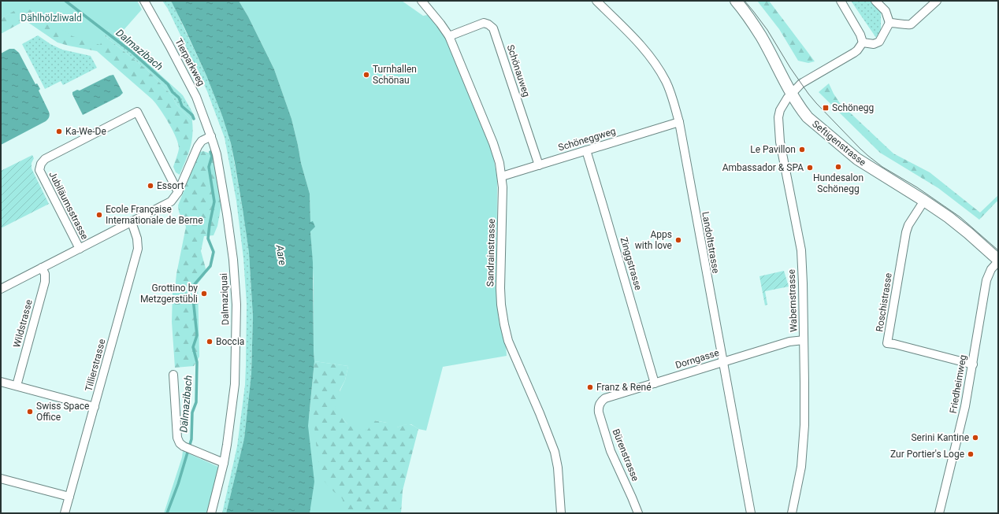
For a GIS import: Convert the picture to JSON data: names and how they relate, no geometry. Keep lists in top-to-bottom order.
{
  "streets": {
    "main road": ["Seftigenstrasse"],
    "street": [
      "Tierparkweg",
      "Schönauweg",
      "Schöneggweg",
      "Jubiläumsstrasse",
      "Landoltstrasse",
      "Sandrainstrasse",
      "Zinggstrasse",
      "Dalmaziquai",
      "Wabernstrasse",
      "Roschistrasse",
      "Wildstrasse",
      "Dorngasse",
      "Tillierstrasse",
      "Friedheimweg",
      "Bürenstrasse"
    ]
  },
  "crossings": [
    ["Tierparkweg", "Jubiläumsstrasse"],
    ["Tierparkweg", "Dalmaziquai"],
    ["Schönauweg", "Schöneggweg"],
    ["Schönauweg", "Sandrainstrasse"],
    ["Schöneggweg", "Landoltstrasse"],
    ["Schöneggweg", "Sandrainstrasse"],
    ["Schöneggweg", "Zinggstrasse"],
    ["Seftigenstrasse", "Wabernstrasse"],
    ["Seftigenstrasse", "Roschistrasse"],
    ["Seftigenstrasse", "Friedheimweg"],
    ["Jubiläumsstrasse", "Dalmaziquai"],
    ["Jubiläumsstrasse", "Wildstrasse"],
    ["Jubiläumsstrasse", "Tillierstrasse"],
    ["Landoltstrasse", "Dorngasse"],
    ["Zinggstrasse", "Dorngasse"],
    ["Wabernstrasse", "Dorngasse"],
    ["Roschistrasse", "Friedheimweg"],
    ["Dorngasse", "Bürenstrasse"]
  ],
  "water": ["Dalmazibach", "Aare"],
  "parks": ["Dählhölzliwald"],
  "places": {
    "other": [
      "Turnhallen Schönau",
      "Ka-We-De",
      "Le Pavillon",
      "Hundesalon Schönegg",
      "Ambassador & SPA",
      "Essort",
      "Ecole Française Internationale de Berne",
      "Apps with love",
      "Grottino by Metzgerstübli",
      "Boccia",
      "Franz & René",
      "Swiss Space Office",
      "Serini Kantine",
      "Zur Portier's Loge"
    ],
    "transit": ["Schönegg"]
  }
}
